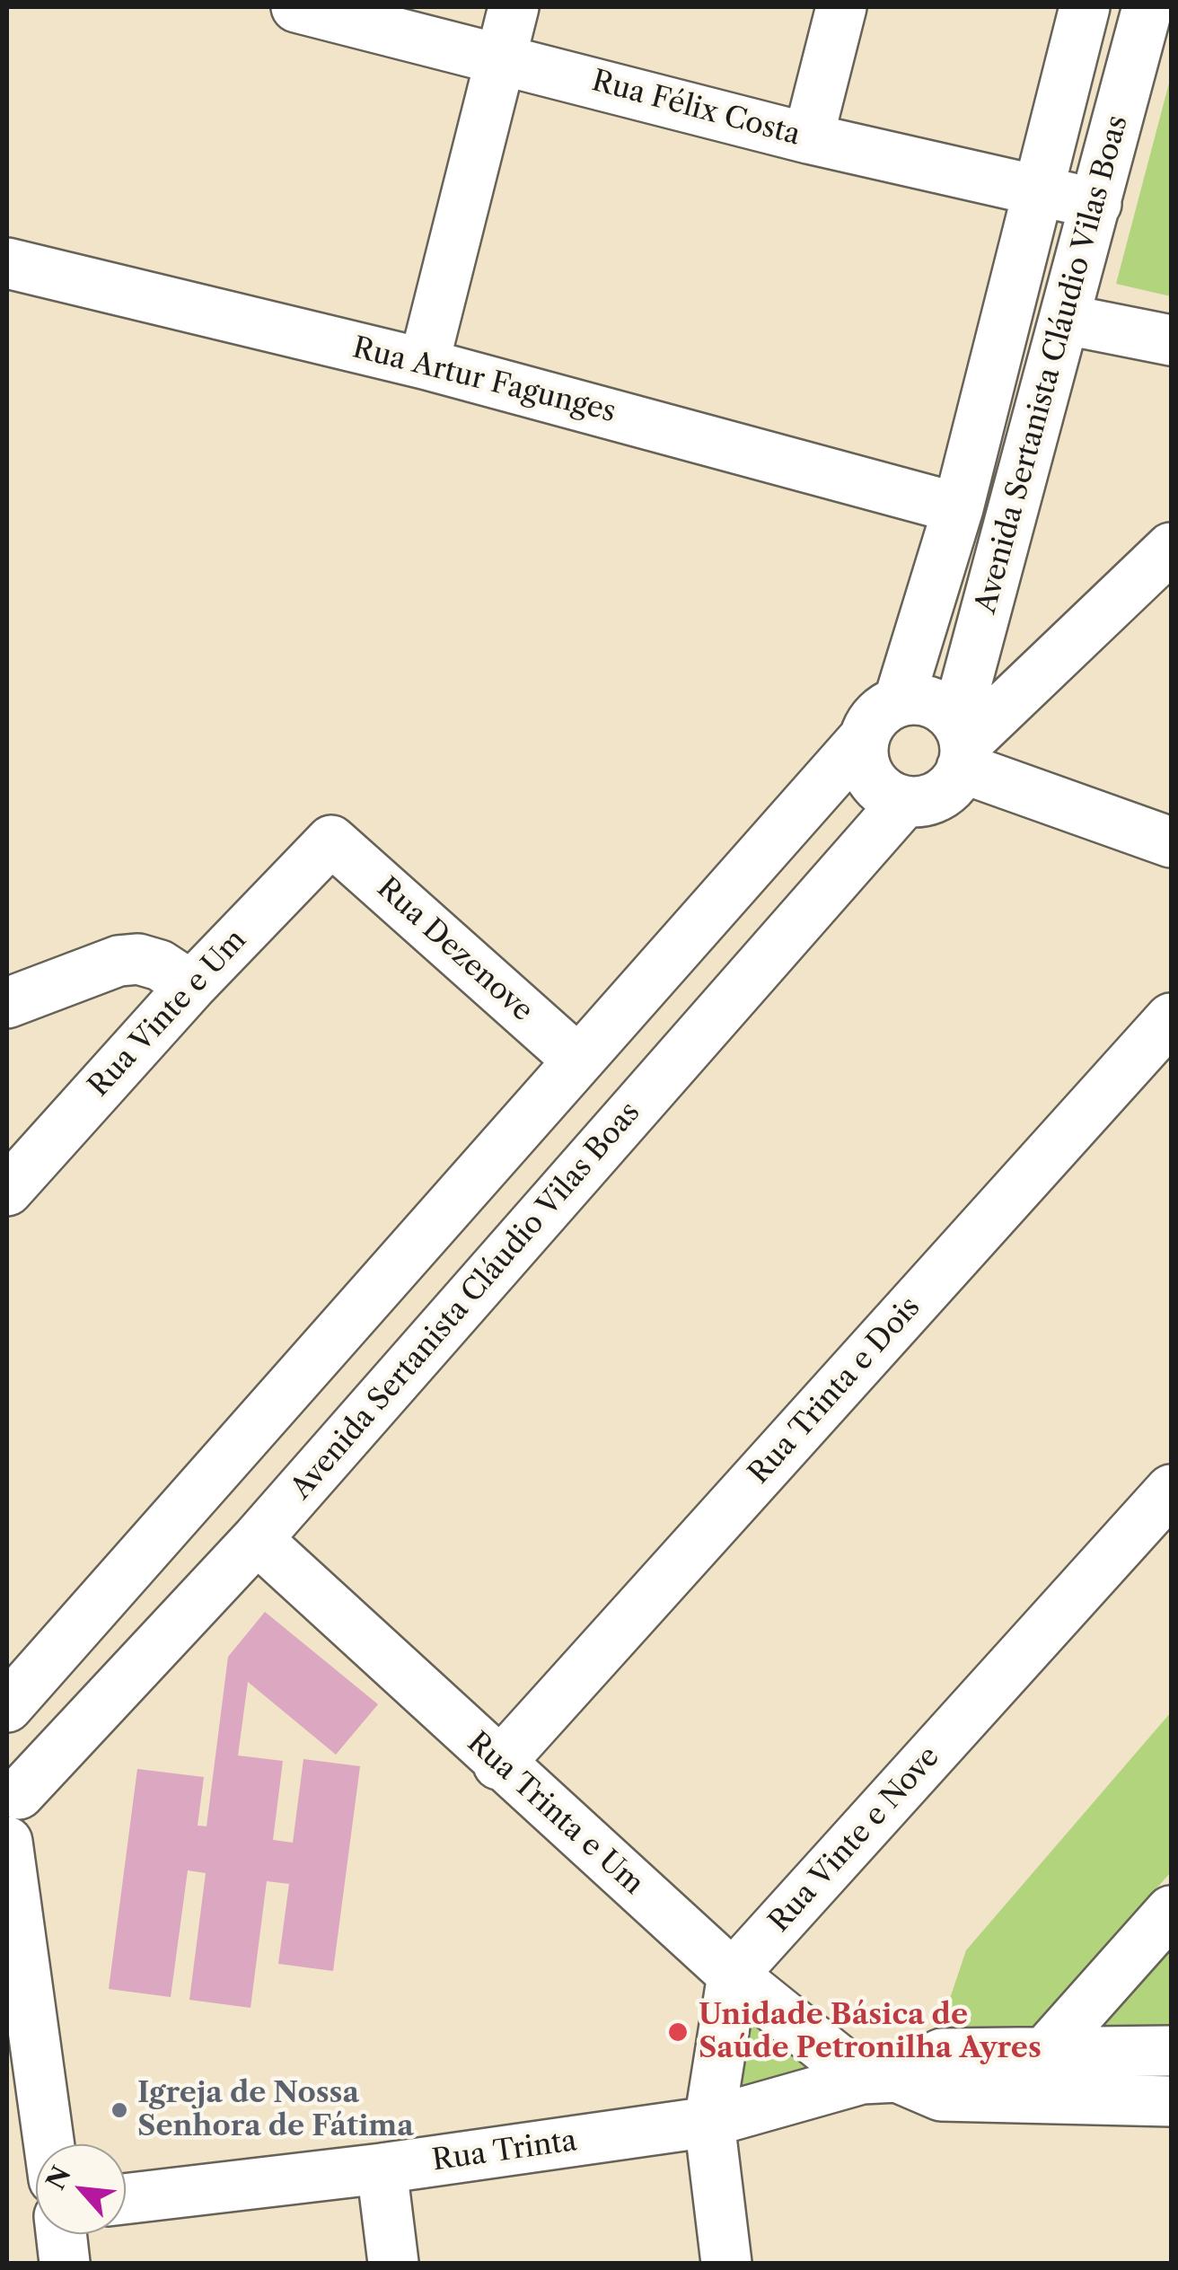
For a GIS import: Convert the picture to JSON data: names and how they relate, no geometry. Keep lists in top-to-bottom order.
{
  "streets": {
    "street": [
      "Rua Félix Costa",
      "Avenida Sertanista Cláudio Vilas Boas",
      "Rua Artur Fagunges",
      "Rua Dezenove",
      "Rua Vinte e Um",
      "Rua Trinta e Dois",
      "Rua Trinta e Um",
      "Rua Vinte e Nove",
      "Rua Trinta"
    ]
  },
  "crossings": [
    ["Rua Félix Costa", "Avenida Sertanista Cláudio Vilas Boas"],
    ["Avenida Sertanista Cláudio Vilas Boas", "Rua Artur Fagunges"],
    ["Avenida Sertanista Cláudio Vilas Boas", "Rua Trinta e Um"],
    ["Rua Dezenove", "Rua Vinte e Um"],
    ["Rua Trinta e Dois", "Rua Trinta e Um"],
    ["Rua Trinta e Um", "Rua Vinte e Nove"],
    ["Rua Trinta e Um", "Rua Trinta"]
  ],
  "places": ["Unidade Básica de Saúde Petronilha Ayres", "Igreja de Nossa Senhora de Fátima"],
  "north": "top left"
}
